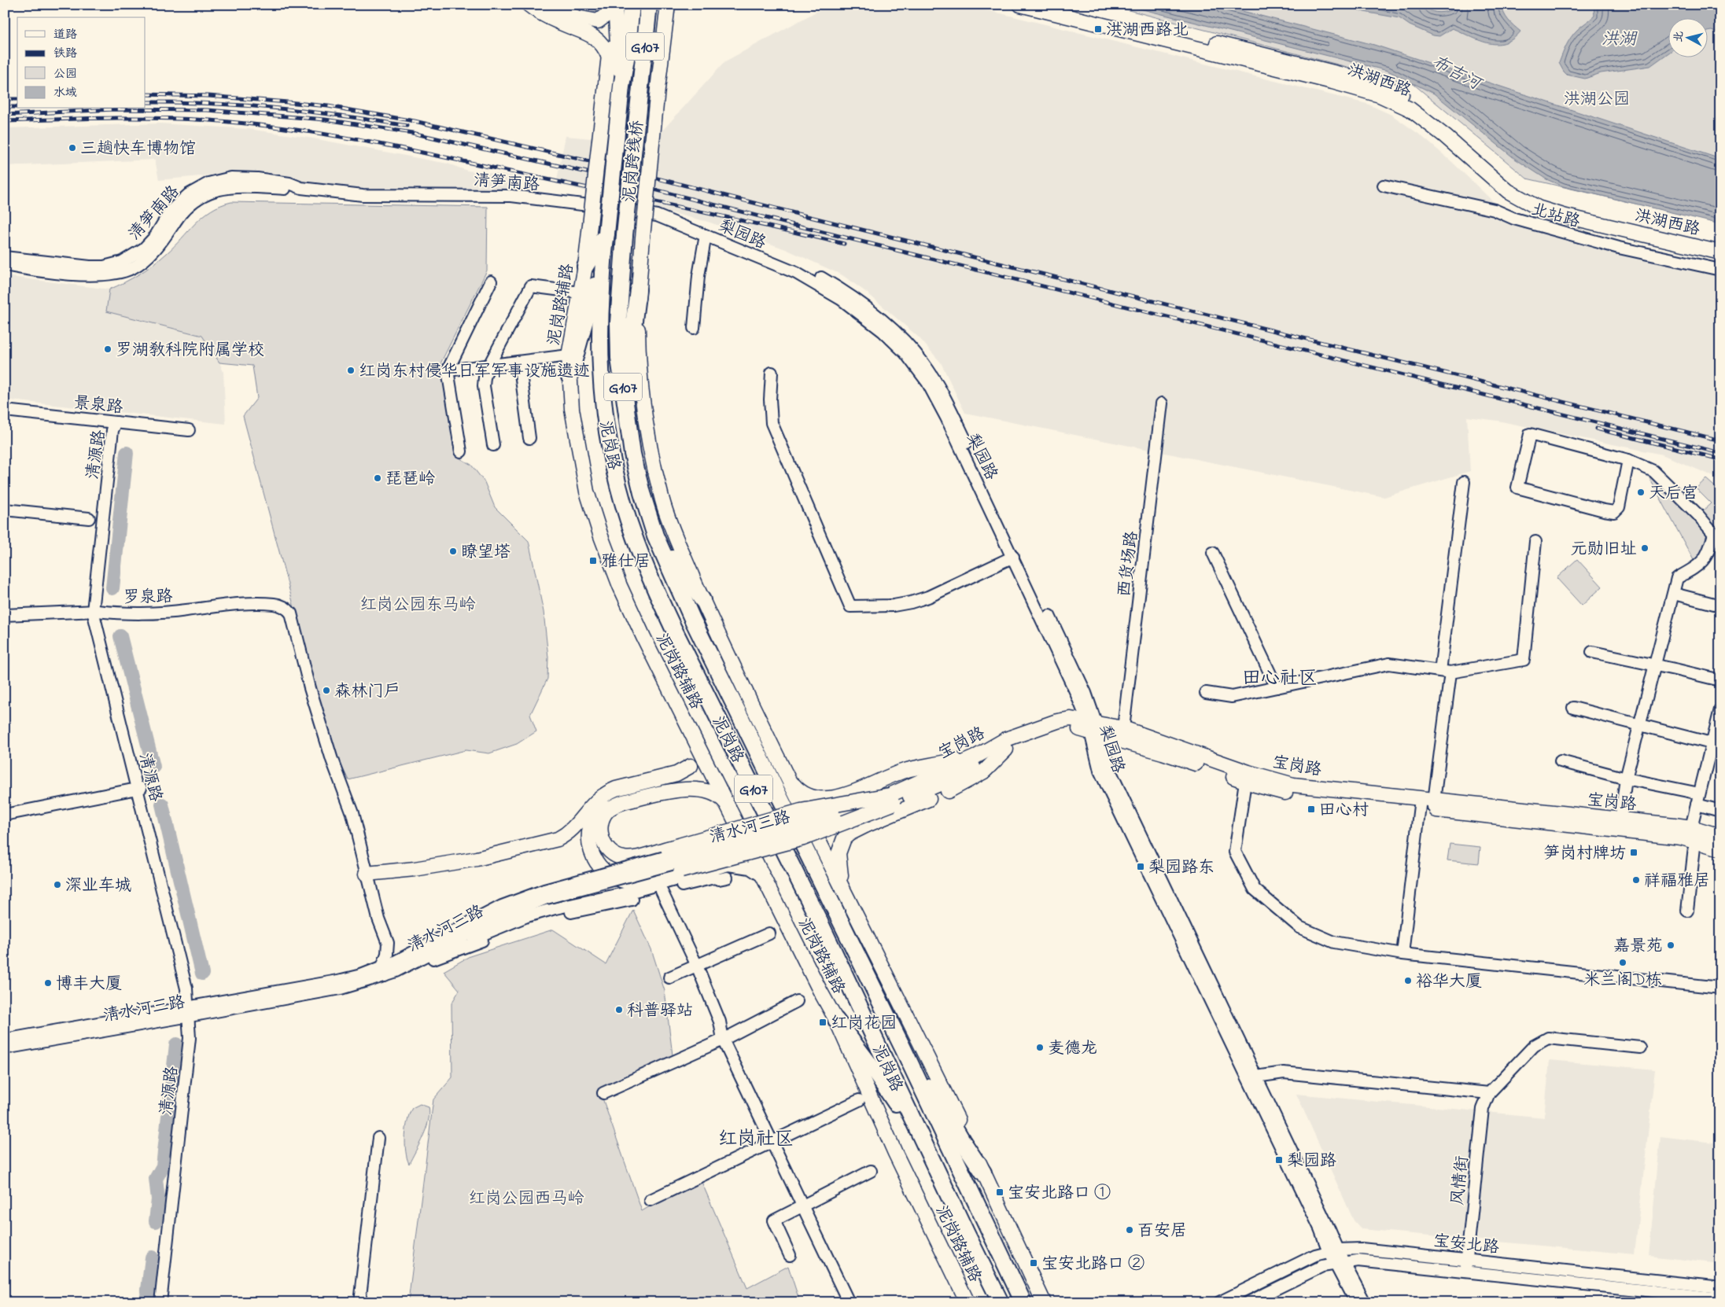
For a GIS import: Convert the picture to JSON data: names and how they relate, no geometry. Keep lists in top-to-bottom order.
{
  "streets": {
    "highway": ["G107", "泥岗跨线桥", "泥岗路"],
    "main road": ["洪湖西路", "泥岗路辅路", "宝岗路"],
    "street": [
      "清笋南路",
      "北站路",
      "梨园路",
      "景泉路",
      "清源路",
      "西货场路",
      "罗泉路",
      "清水河三路",
      "风情街",
      "宝安北路"
    ]
  },
  "crossings": [
    ["G107", "泥岗跨线桥"],
    ["G107", "泥岗路辅路"],
    ["泥岗跨线桥", "泥岗路辅路"],
    ["泥岗跨线桥", "泥岗路"],
    ["清笋南路", "梨园路"],
    ["梨园路", "宝岗路"],
    ["梨园路", "宝安北路"],
    ["景泉路", "清源路"],
    ["清源路", "罗泉路"],
    ["清源路", "清水河三路"],
    ["西货场路", "宝岗路"],
    ["罗泉路", "清水河三路"],
    ["宝岗路", "清水河三路"],
    ["风情街", "宝安北路"]
  ],
  "districts": ["田心社区", "红岗社区"],
  "water": ["洪湖", "布吉河"],
  "parks": ["洪湖公园", "红岗公园东马岭", "红岗公园西马岭"],
  "places": {
    "transit": [
      "洪湖西路北",
      "雅仕居",
      "田心村",
      "笋岗村牌坊",
      "梨园路东",
      "红岗花园",
      "梨园路",
      "宝安北路口 ①",
      "宝安北路口 ②"
    ],
    "other": [
      "三趟快车博物馆",
      "罗湖教科院附属学校",
      "红岗东村侵华日军军事设施遗迹",
      "琵琶岭",
      "天后宫",
      "元勋旧址",
      "瞭望塔",
      "森林门户",
      "祥福雅居",
      "深业车城",
      "嘉景苑",
      "米兰阁D栋",
      "裕华大厦",
      "博丰大厦",
      "科普驿站",
      "麦德龙",
      "百安居"
    ]
  },
  "legend": [
    "道路",
    "铁路",
    "公园",
    "水域"
  ],
  "north": "left"
}
